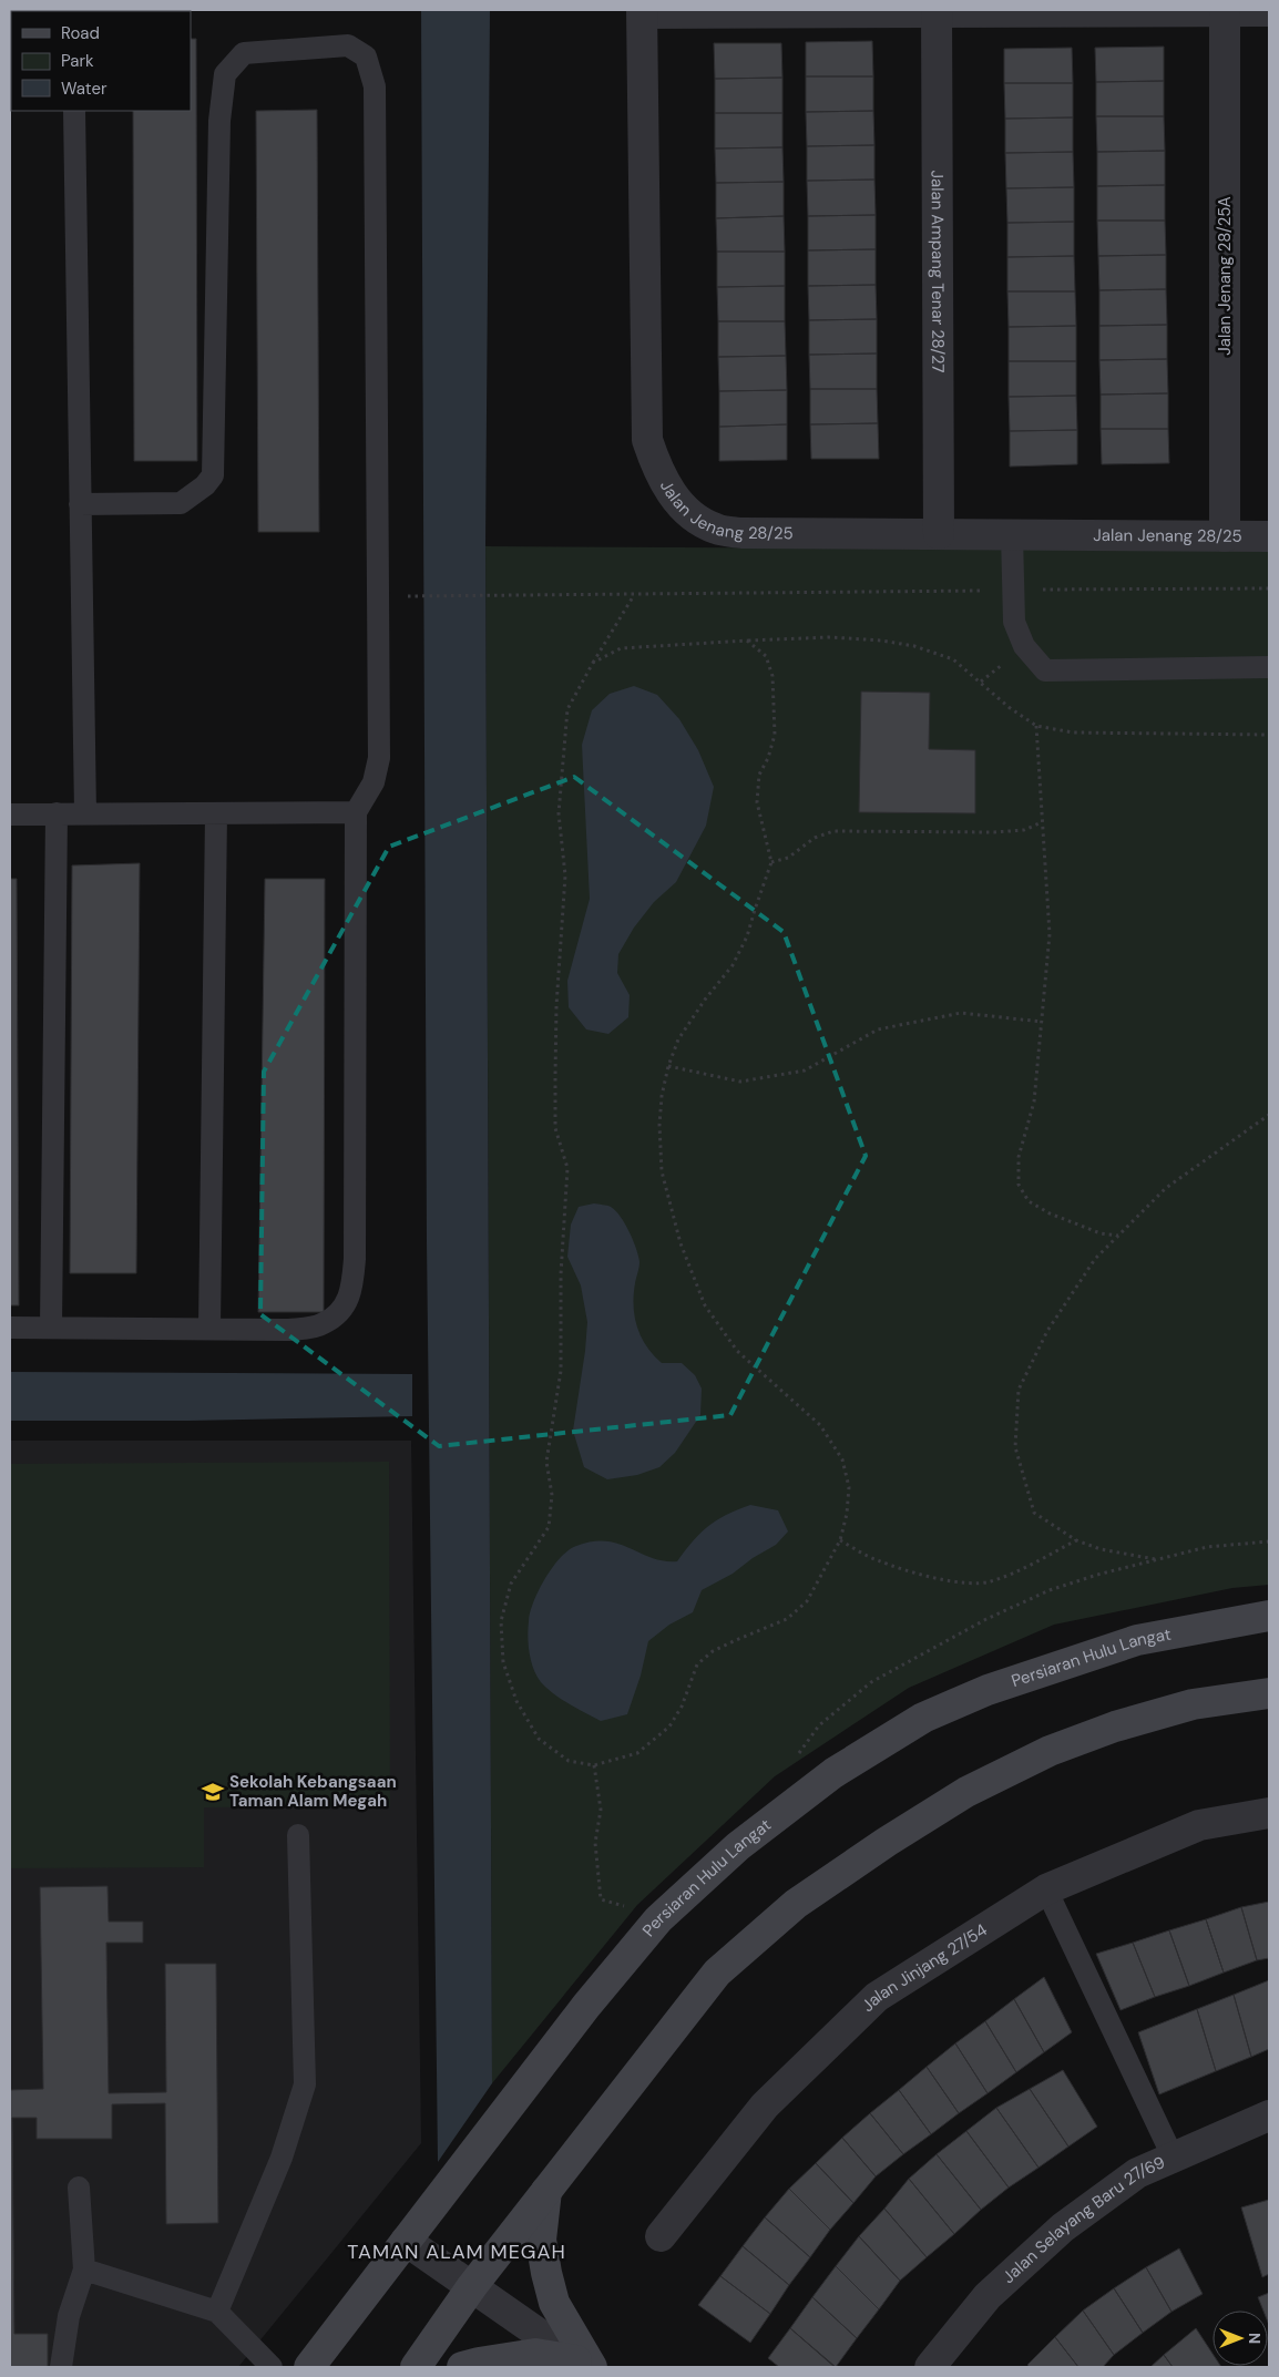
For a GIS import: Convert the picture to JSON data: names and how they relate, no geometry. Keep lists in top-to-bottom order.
{
  "streets": {
    "main road": ["Persiaran Hulu Langat"],
    "street": [
      "Jalan Ampang Tenar 28/27",
      "Jalan Jenang 28/25A",
      "Jalan Jenang 28/25",
      "Jalan Jinjang 27/54",
      "Jalan Selayang Baru 27/69"
    ]
  },
  "crossings": [
    ["Jalan Ampang Tenar 28/27", "Jalan Jenang 28/25"],
    ["Jalan Jenang 28/25A", "Jalan Jenang 28/25"]
  ],
  "districts": ["TAMAN ALAM MEGAH"],
  "places": {
    "school or university": ["Sekolah Kebangsaan Taman Alam Megah"]
  },
  "legend": ["Road", "Park", "Water"],
  "north": "right"
}
